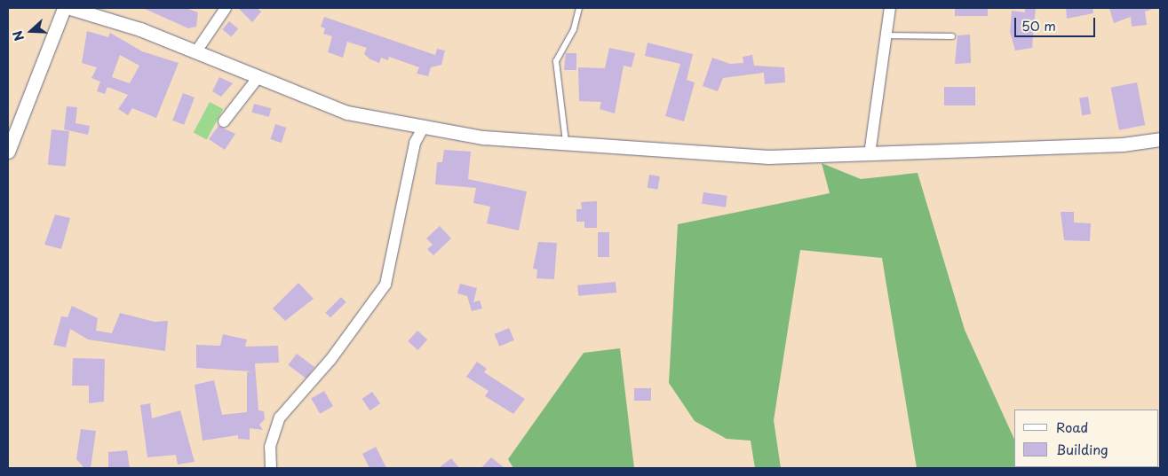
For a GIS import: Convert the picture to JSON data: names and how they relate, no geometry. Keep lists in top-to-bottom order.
{
  "legend": ["Road", "Building"],
  "scale_bar": "50 m",
  "north": "left"
}
